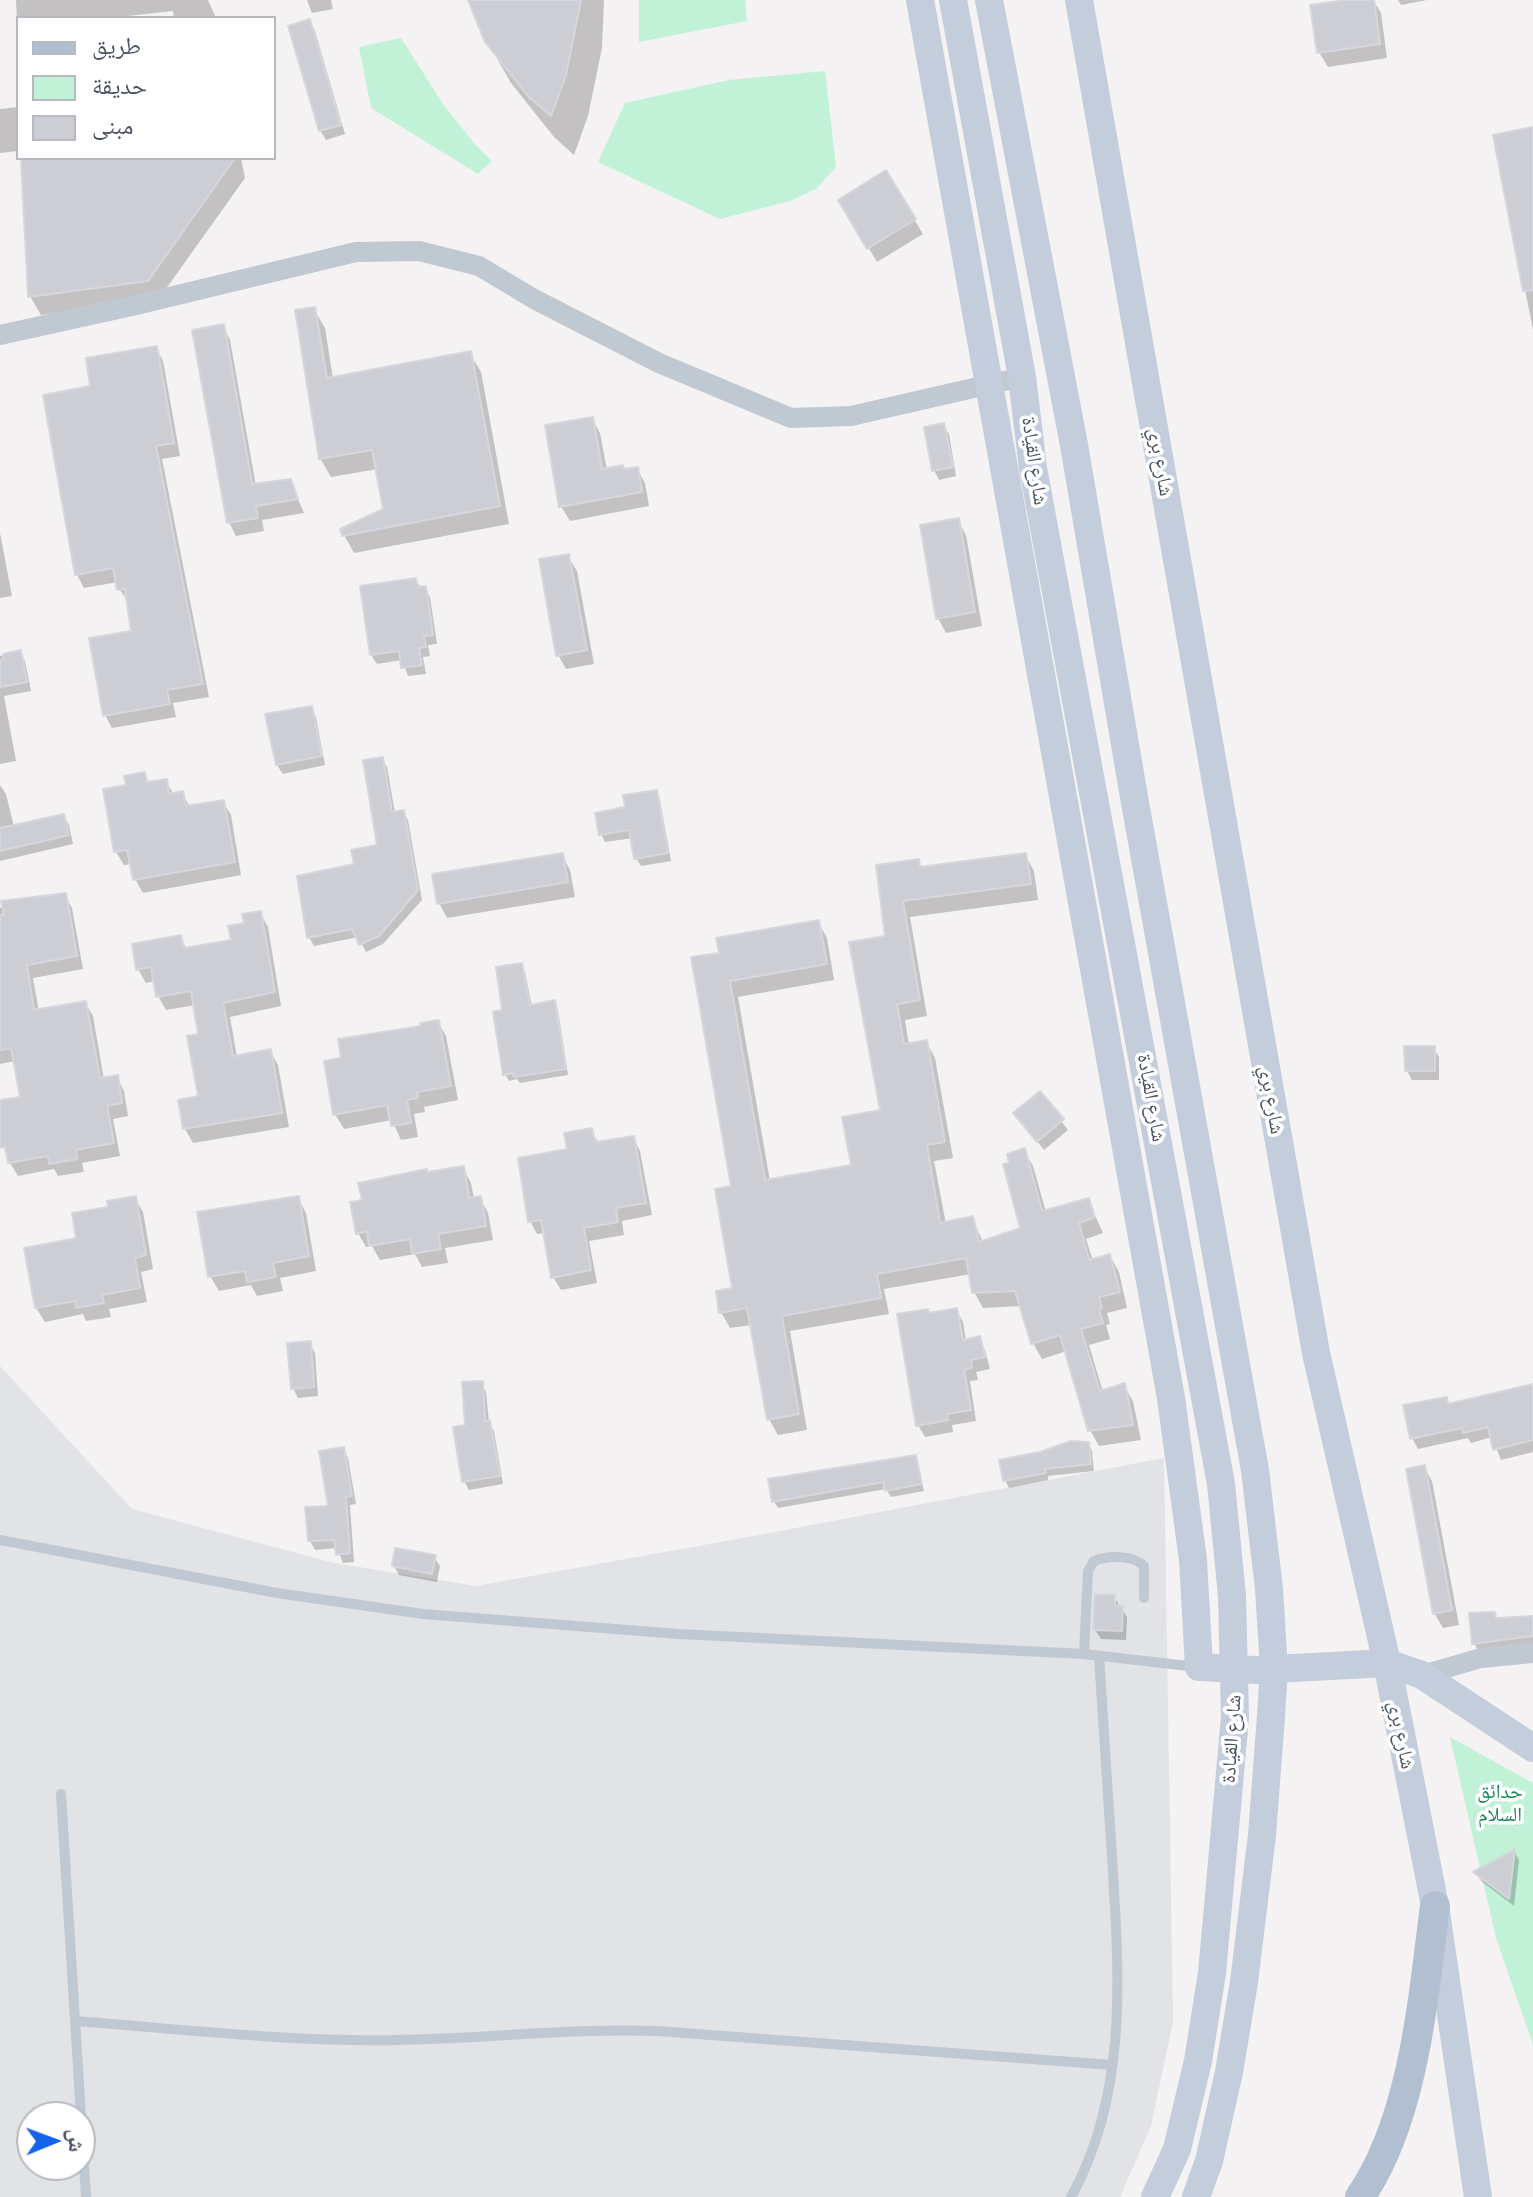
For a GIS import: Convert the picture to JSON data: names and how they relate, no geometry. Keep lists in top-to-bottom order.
{
  "streets": {
    "main road": ["شارع القيادة", "شارع بري"]
  },
  "parks": ["حدائق السلام"],
  "legend": ["طريق", "حديقة", "مبنى"],
  "north": "right"
}
